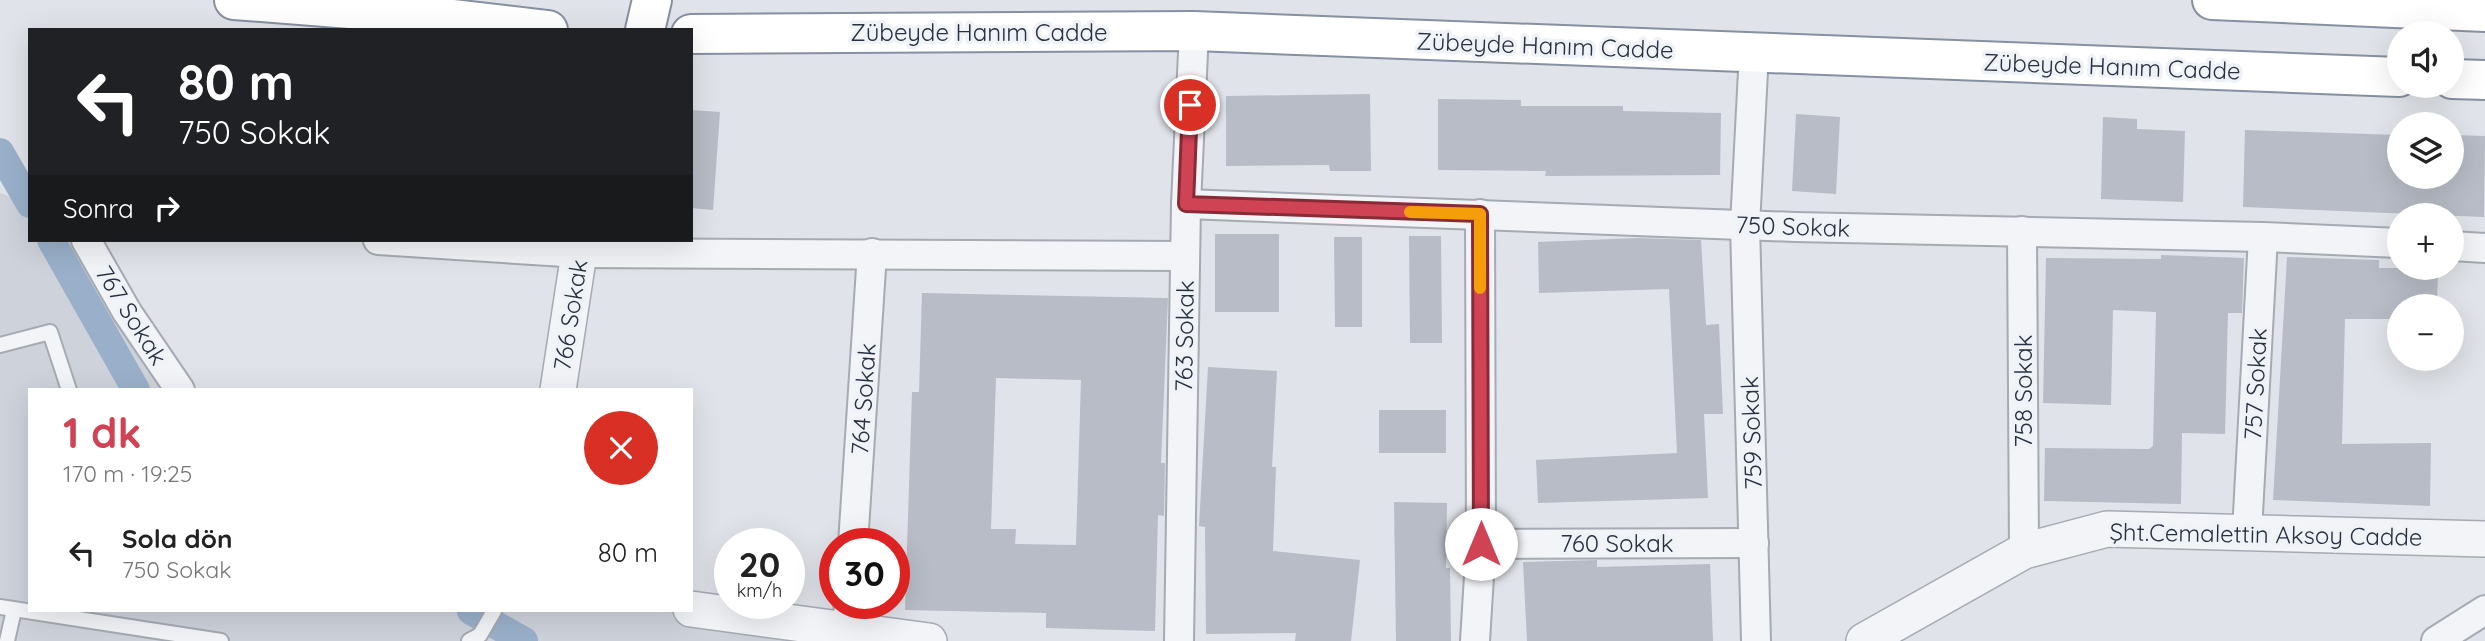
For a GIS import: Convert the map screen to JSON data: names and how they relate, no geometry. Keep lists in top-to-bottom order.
{
  "streets": {
    "highway": ["Zübeyde Hanım Cadde"],
    "street": [
      "750 Sokak",
      "767 Sokak",
      "766 Sokak",
      "763 Sokak",
      "757 Sokak",
      "758 Sokak",
      "764 Sokak",
      "759 Sokak",
      "Şht.Cemalettin Aksoy Cadde",
      "760 Sokak"
    ]
  },
  "crossings": [
    ["Zübeyde Hanım Cadde", "763 Sokak"],
    ["Zübeyde Hanım Cadde", "759 Sokak"],
    ["750 Sokak", "763 Sokak"],
    ["750 Sokak", "757 Sokak"],
    ["750 Sokak", "758 Sokak"],
    ["750 Sokak", "759 Sokak"],
    ["757 Sokak", "Şht.Cemalettin Aksoy Cadde"],
    ["758 Sokak", "Şht.Cemalettin Aksoy Cadde"],
    ["759 Sokak", "760 Sokak"]
  ],
  "page": {
    "map_buttons": ["+", "−"],
    "turn": ["80 m", "750 Sokak"],
    "then": "Sonra",
    "heading": ["1 dk", "170 m · 19:25"],
    "list": [
      {
        "name": "Sola dön",
        "note": "750 Sokak",
        "value": "80 m"
      }
    ],
    "speed": "20 km/h",
    "limit": "30"
  }
}
